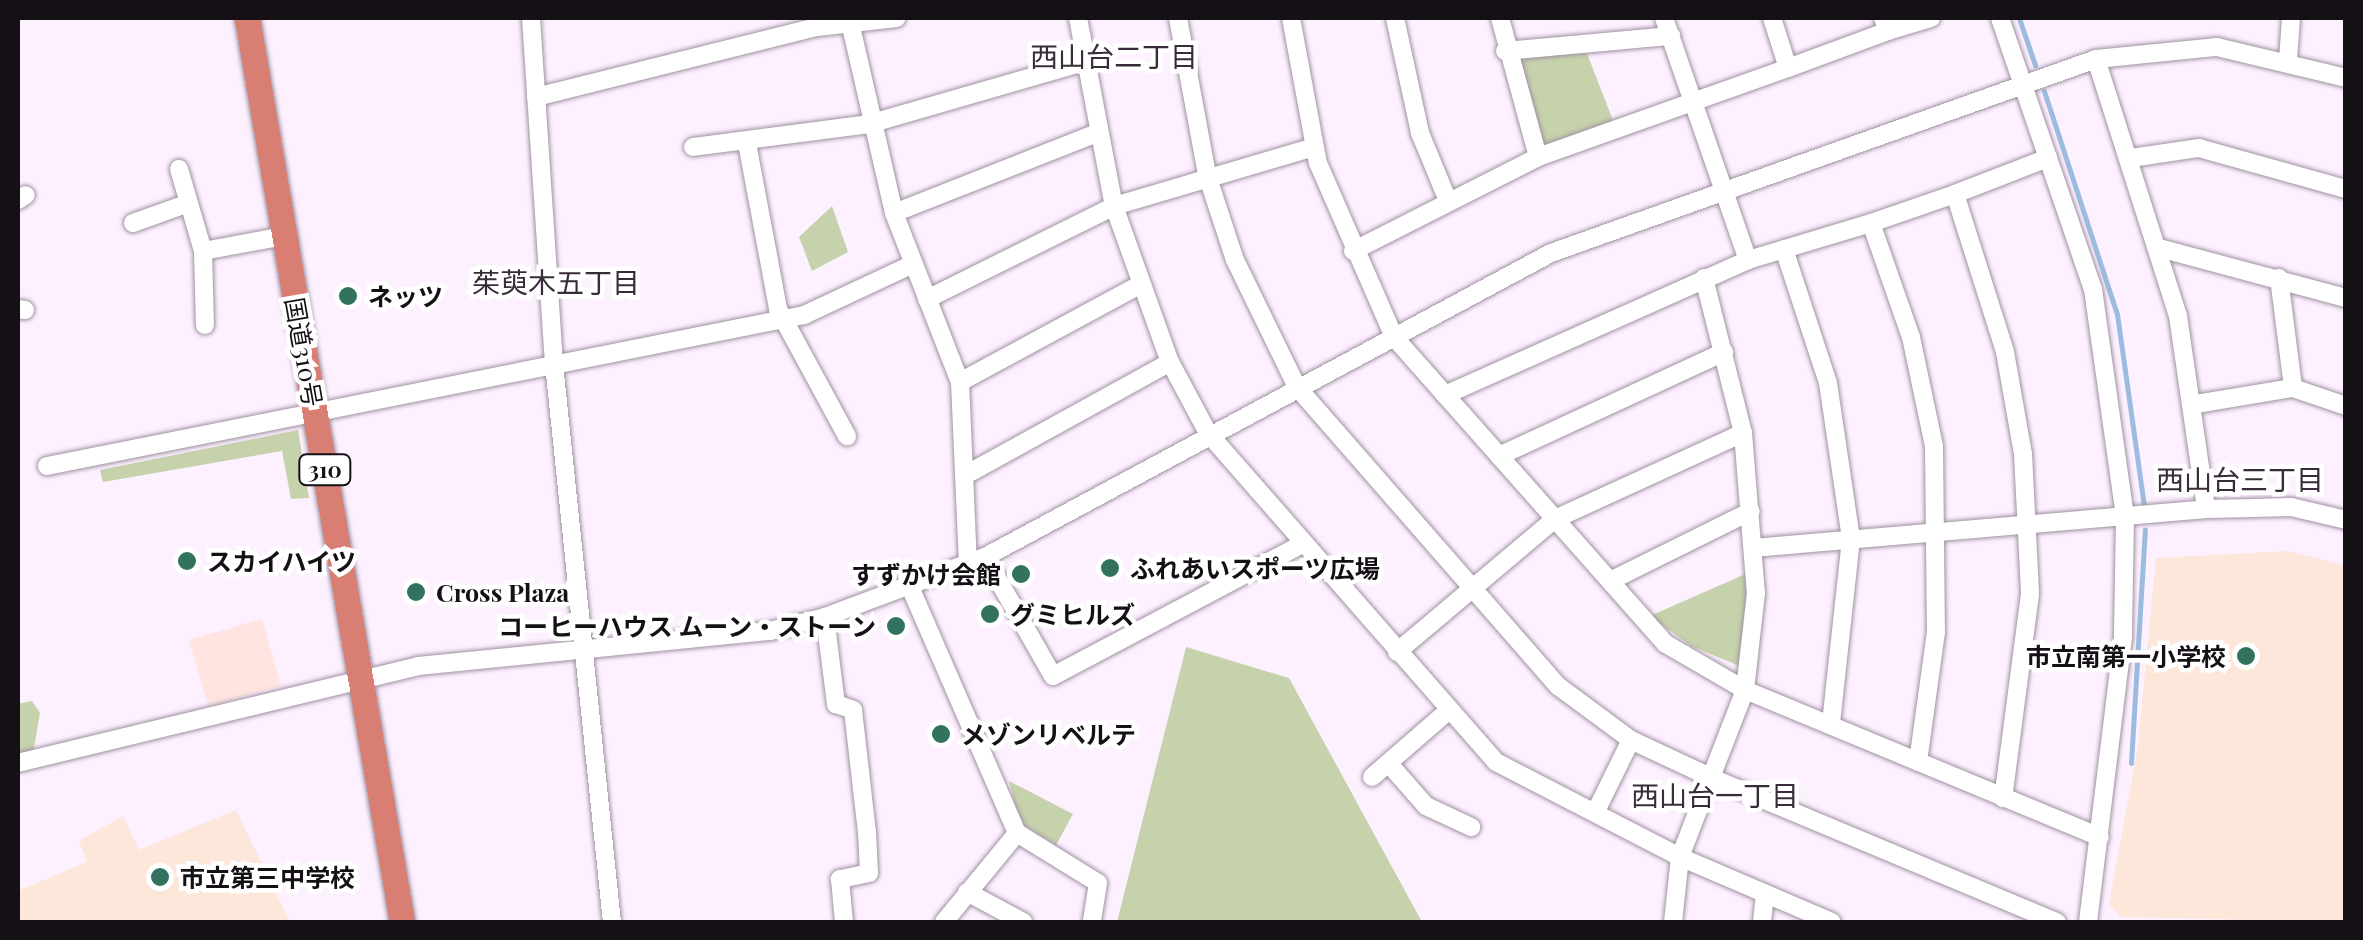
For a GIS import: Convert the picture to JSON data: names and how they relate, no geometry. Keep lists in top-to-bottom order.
{
  "streets": {
    "highway": ["国道310号", "310"]
  },
  "districts": [
    "西山台二丁目",
    "茱萸木五丁目",
    "西山台三丁目",
    "西山台一丁目"
  ],
  "places": [
    "ネッツ",
    "スカイハイツ",
    "ふれあいスポーツ広場",
    "すずかけ会館",
    "Cross Plaza",
    "グミヒルズ",
    "コーヒーハウス ムーン・ストーン",
    "市立南第一小学校",
    "メゾンリベルテ",
    "市立第三中学校"
  ]
}
